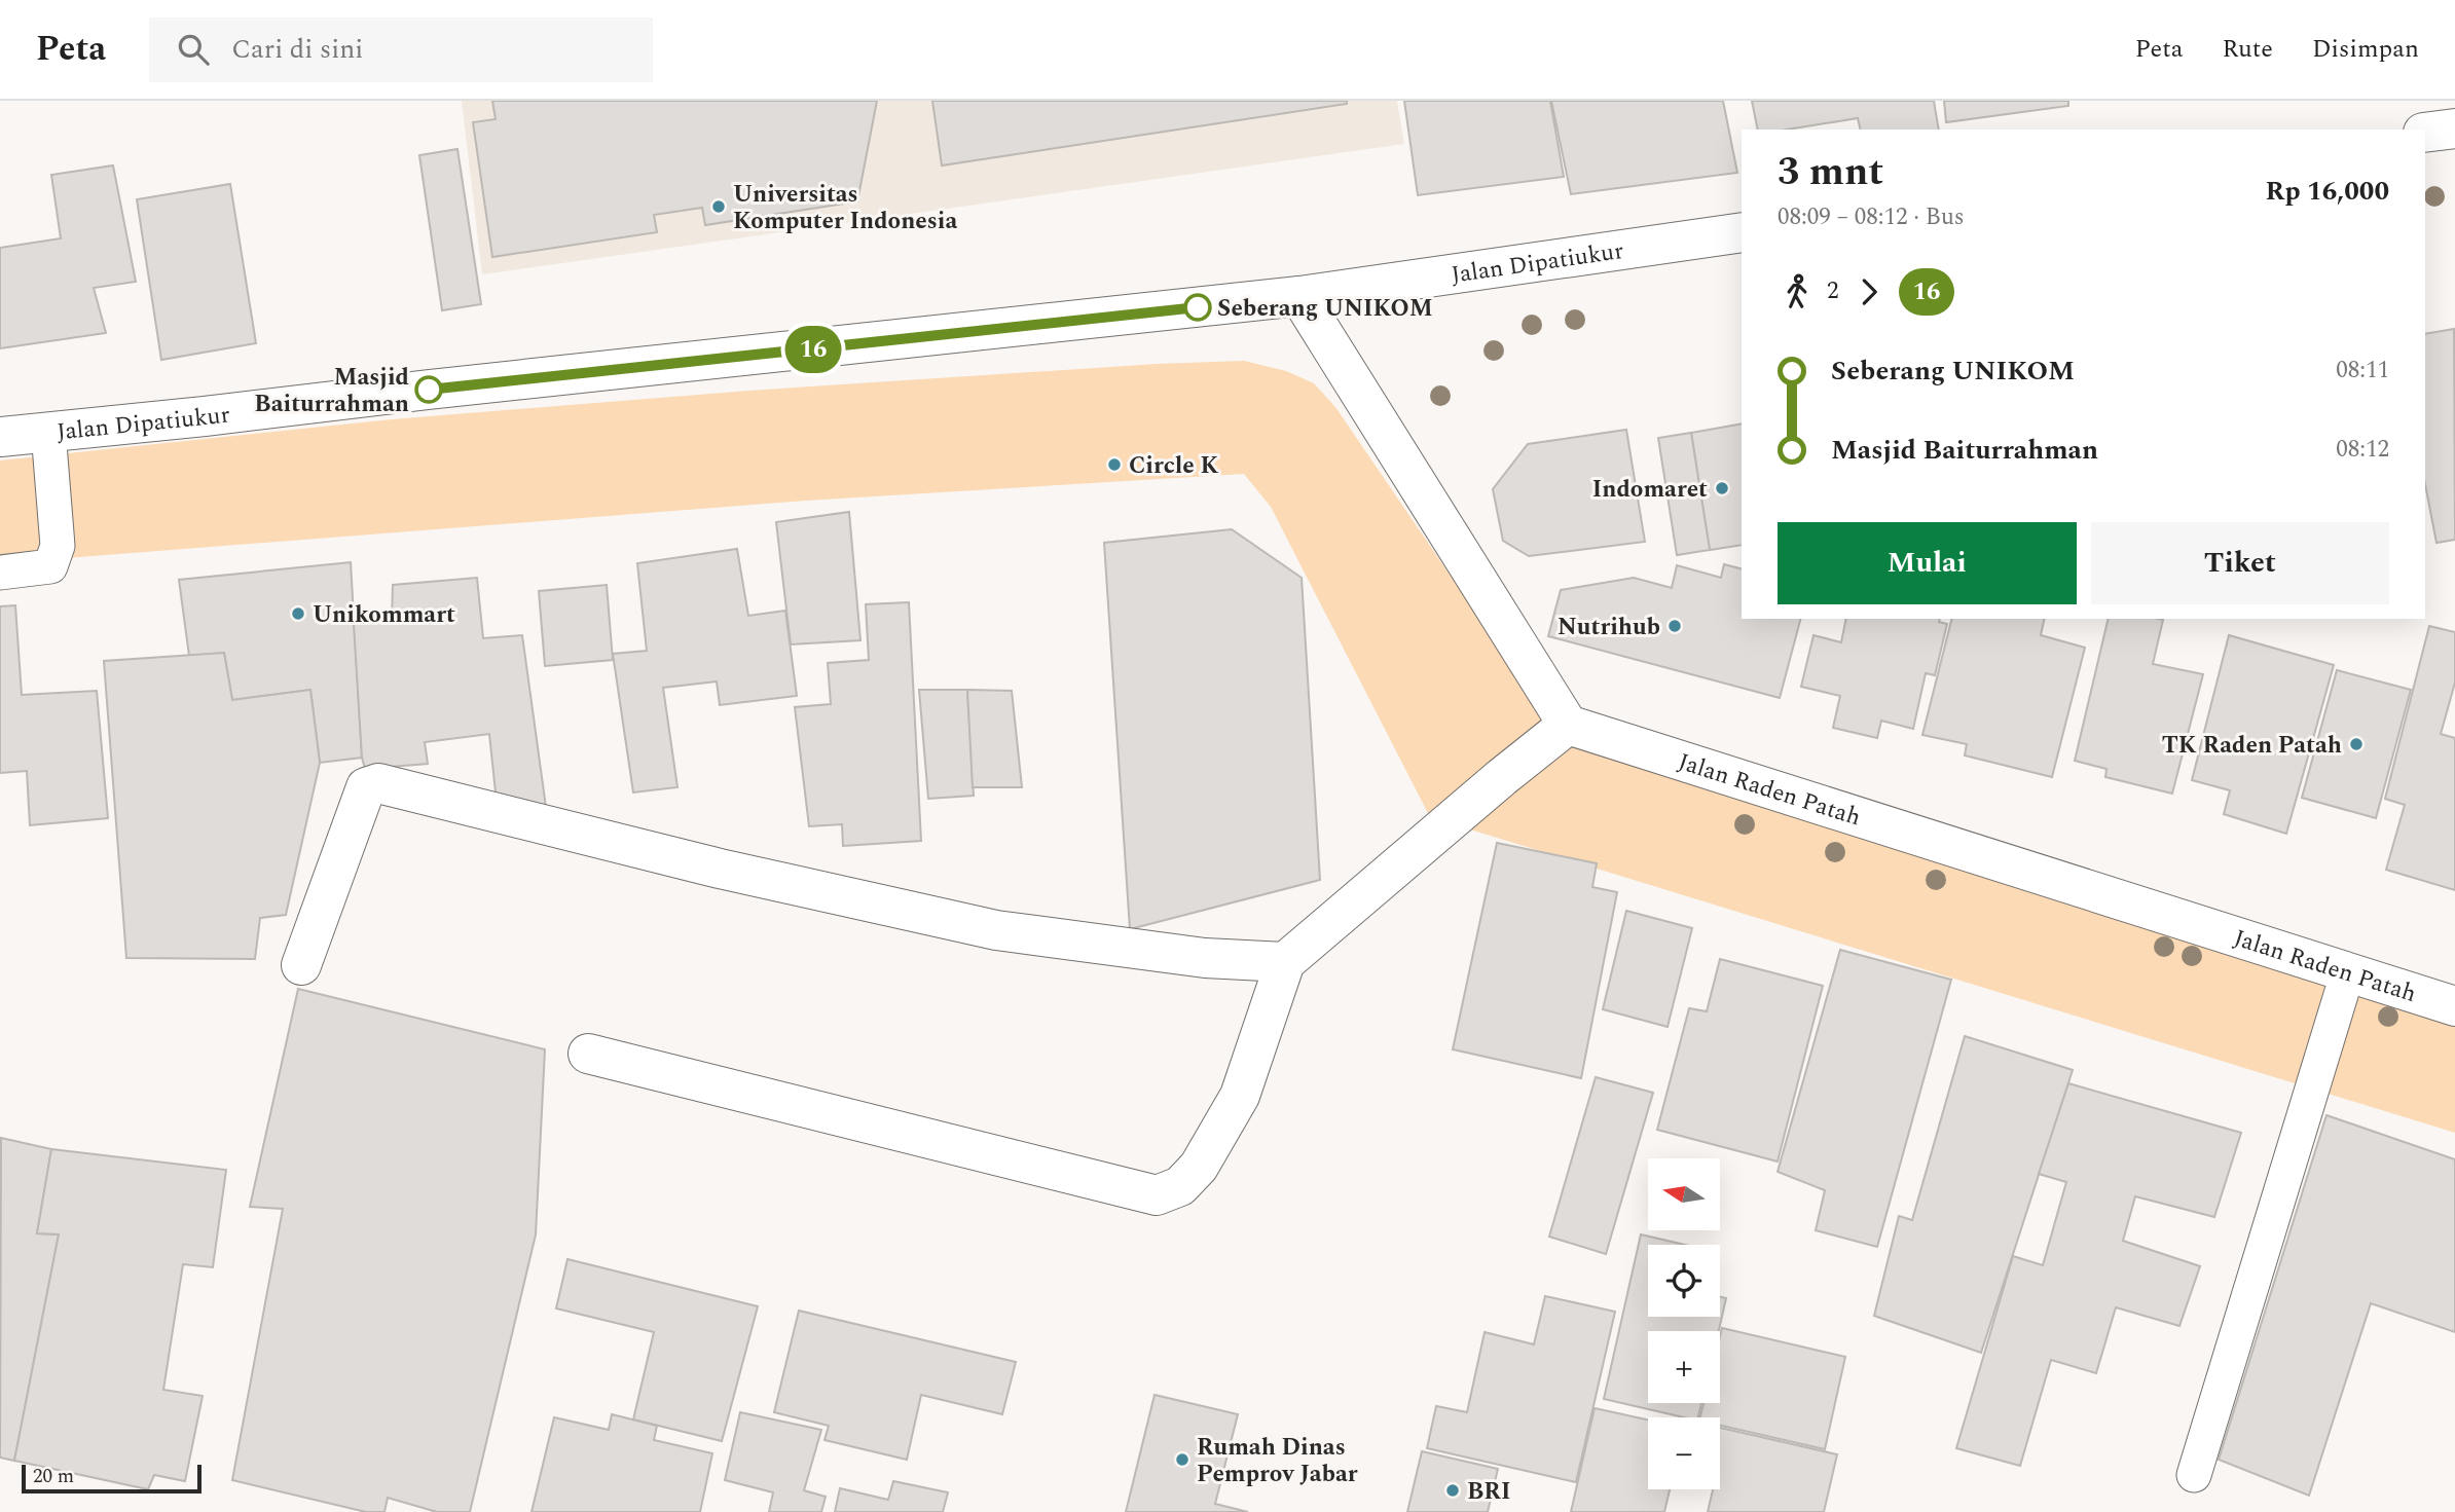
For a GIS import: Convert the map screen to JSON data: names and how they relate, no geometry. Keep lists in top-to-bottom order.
{
  "streets": {
    "street": ["Jalan Dipatiukur", "Jalan Raden Patah"]
  },
  "places": [
    "Universitas Komputer Indonesia",
    "Seberang UNIKOM",
    "Masjid Baiturrahman",
    "Circle K",
    "Indomaret",
    "Unikommart",
    "Nutrihub",
    "TK Raden Patah",
    "Rumah Dinas Pemprov Jabar",
    "BRI"
  ],
  "lines": ["bus line 16"],
  "scale_bar": "20 m",
  "north": "left",
  "page": {
    "header": "Peta",
    "search": "Cari di sini",
    "nav": ["Peta", "Rute", "Disimpan"],
    "on_map": "16",
    "heading": ["3 mnt", "08:09 – 08:12 · Bus", "Rp 16,000"],
    "legs": ["2", "16"],
    "list": [
      {
        "name": "Seberang UNIKOM",
        "value": "08:11"
      },
      {
        "name": "Masjid Baiturrahman",
        "value": "08:12"
      }
    ],
    "buttons": ["Mulai", "Tiket"],
    "map_buttons": ["+", "−"],
    "scale": "20 m"
  }
}
